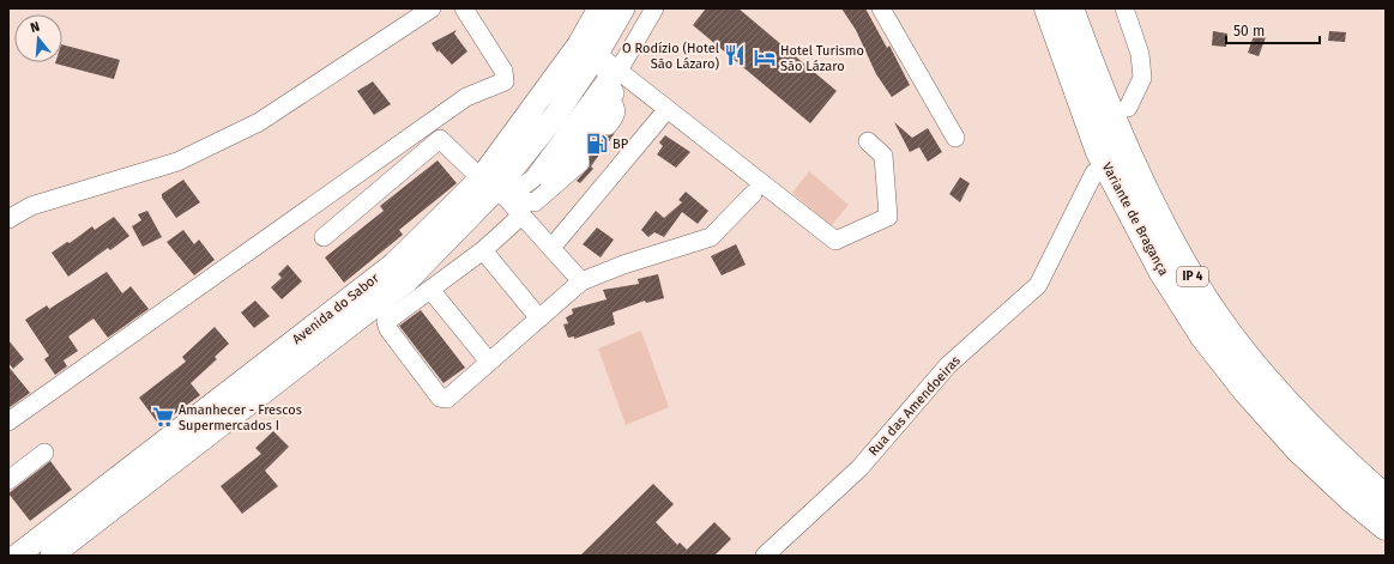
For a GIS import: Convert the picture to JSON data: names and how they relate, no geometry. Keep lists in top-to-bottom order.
{
  "streets": {
    "highway": ["Variante de Bragança", "IP 4"],
    "main road": ["Avenida do Sabor"],
    "street": ["Rua das Amendoeiras"]
  },
  "crossings": [
    ["Variante de Bragança", "Rua das Amendoeiras"]
  ],
  "places": {
    "restaurant": ["O Rodízio (Hotel São Lázaro)"],
    "hotel": ["Hotel Turismo São Lázaro"],
    "fuel station": ["BP"],
    "supermarket": ["Amanhecer - Frescos Supermercados I"]
  },
  "scale_bar": "50 m",
  "north": "top"
}
